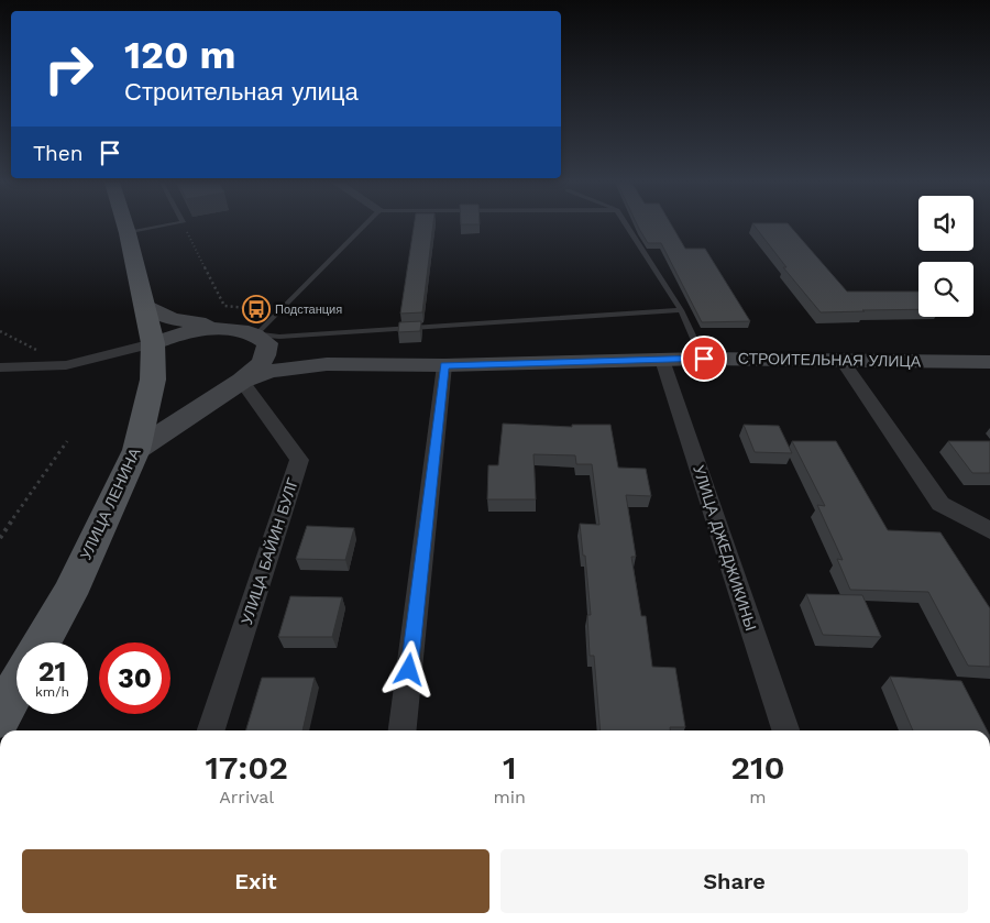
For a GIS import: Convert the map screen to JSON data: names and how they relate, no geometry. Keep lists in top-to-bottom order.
{
  "streets": {
    "main road": ["УЛИЦА ЛЕНИНА"],
    "street": ["СТРОИТЕЛЬНАЯ УЛИЦА", "УЛИЦА ДЖЕДЖИКИНЫ", "УЛИЦА БАЙИН БУЛГ"]
  },
  "crossings": [
    ["СТРОИТЕЛЬНАЯ УЛИЦА", "УЛИЦА ЛЕНИНА"],
    ["СТРОИТЕЛЬНАЯ УЛИЦА", "УЛИЦА ДЖЕДЖИКИНЫ"],
    ["СТРОИТЕЛЬНАЯ УЛИЦА", "УЛИЦА БАЙИН БУЛГ"]
  ],
  "places": {
    "bus stop": ["Подстанция"]
  },
  "page": {
    "turn": ["120 m", "Строительная улица"],
    "then": "Then",
    "speed": "21 km/h",
    "limit": "30",
    "eta": [
      "17:02",
      "Arrival",
      "1",
      "min",
      "210",
      "m"
    ],
    "buttons": ["Exit", "Share"]
  }
}
